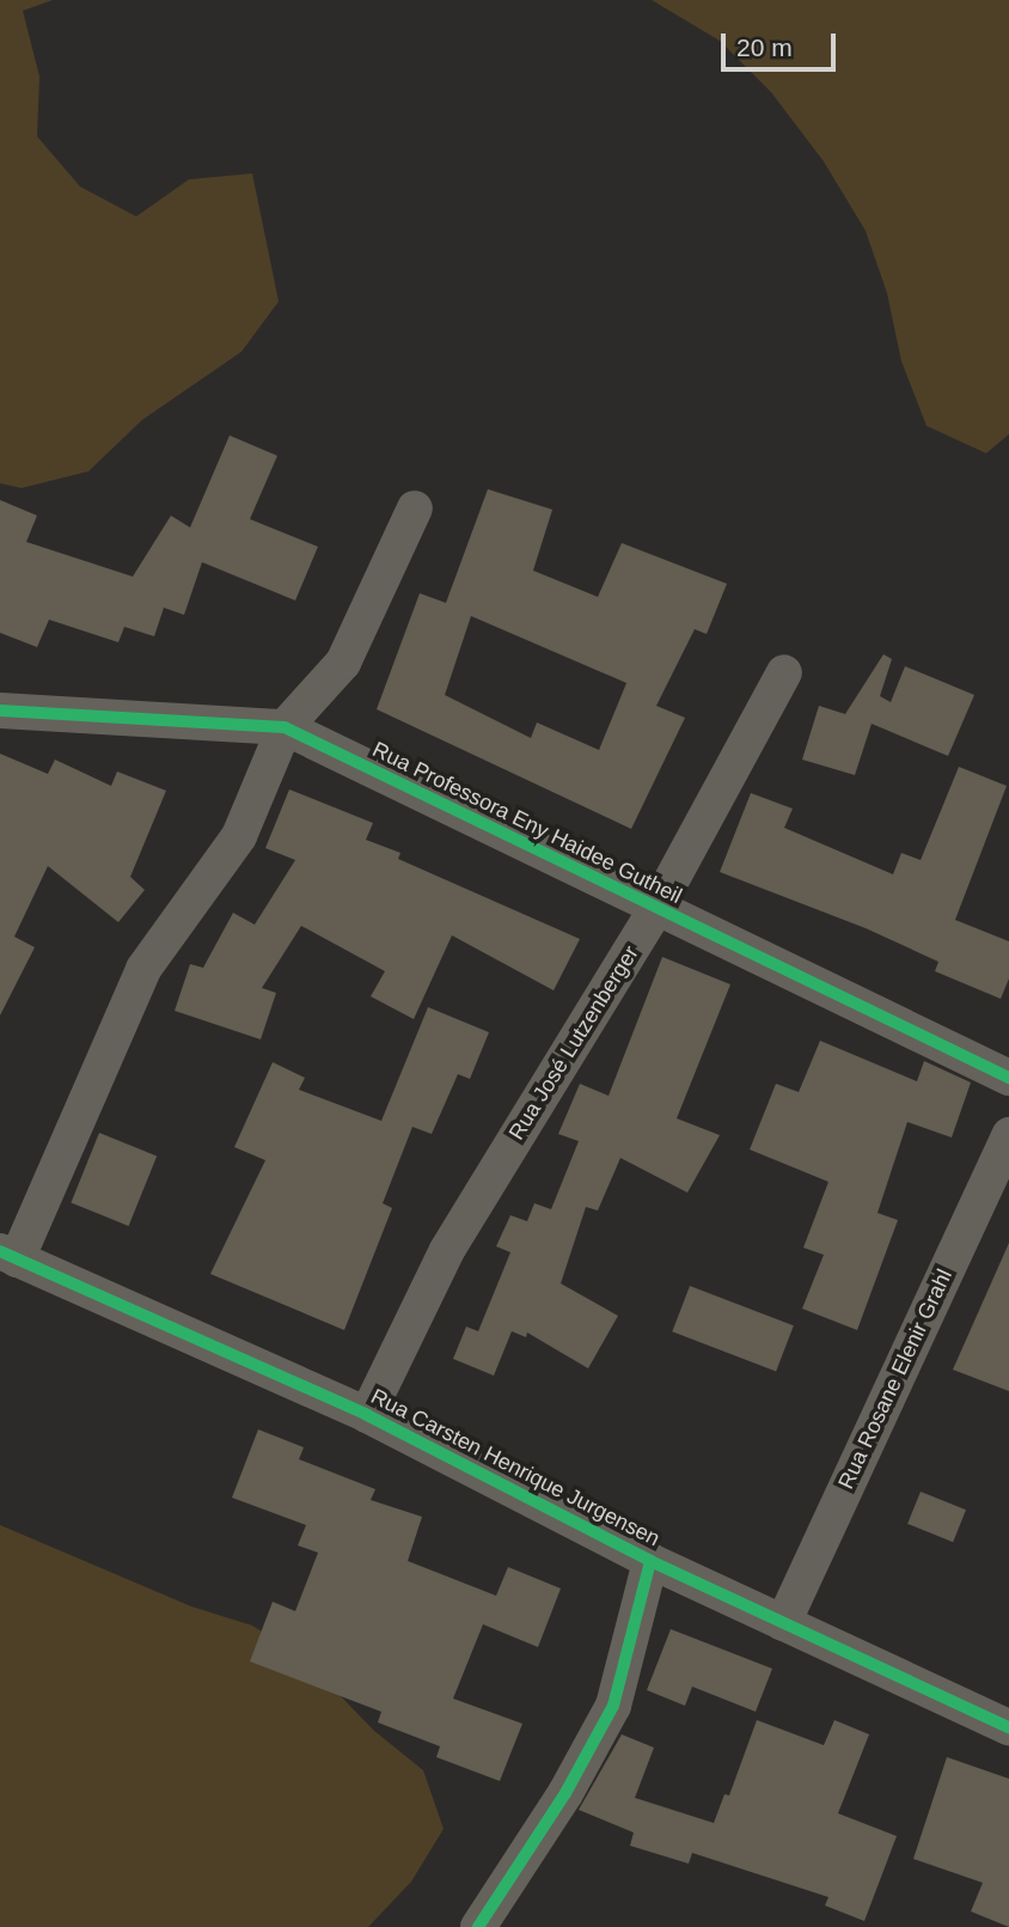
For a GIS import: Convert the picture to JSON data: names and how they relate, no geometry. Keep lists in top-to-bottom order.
{
  "streets": {
    "street": [
      "Rua Professora Eny Haidee Gutheil",
      "Rua José Lutzenberger",
      "Rua Rosane Elenir Grahl",
      "Rua Carsten Henrique Jurgensen"
    ]
  },
  "crossings": [
    ["Rua Professora Eny Haidee Gutheil", "Rua José Lutzenberger"],
    ["Rua José Lutzenberger", "Rua Carsten Henrique Jurgensen"],
    ["Rua Rosane Elenir Grahl", "Rua Carsten Henrique Jurgensen"]
  ],
  "scale_bar": "20 m"
}
